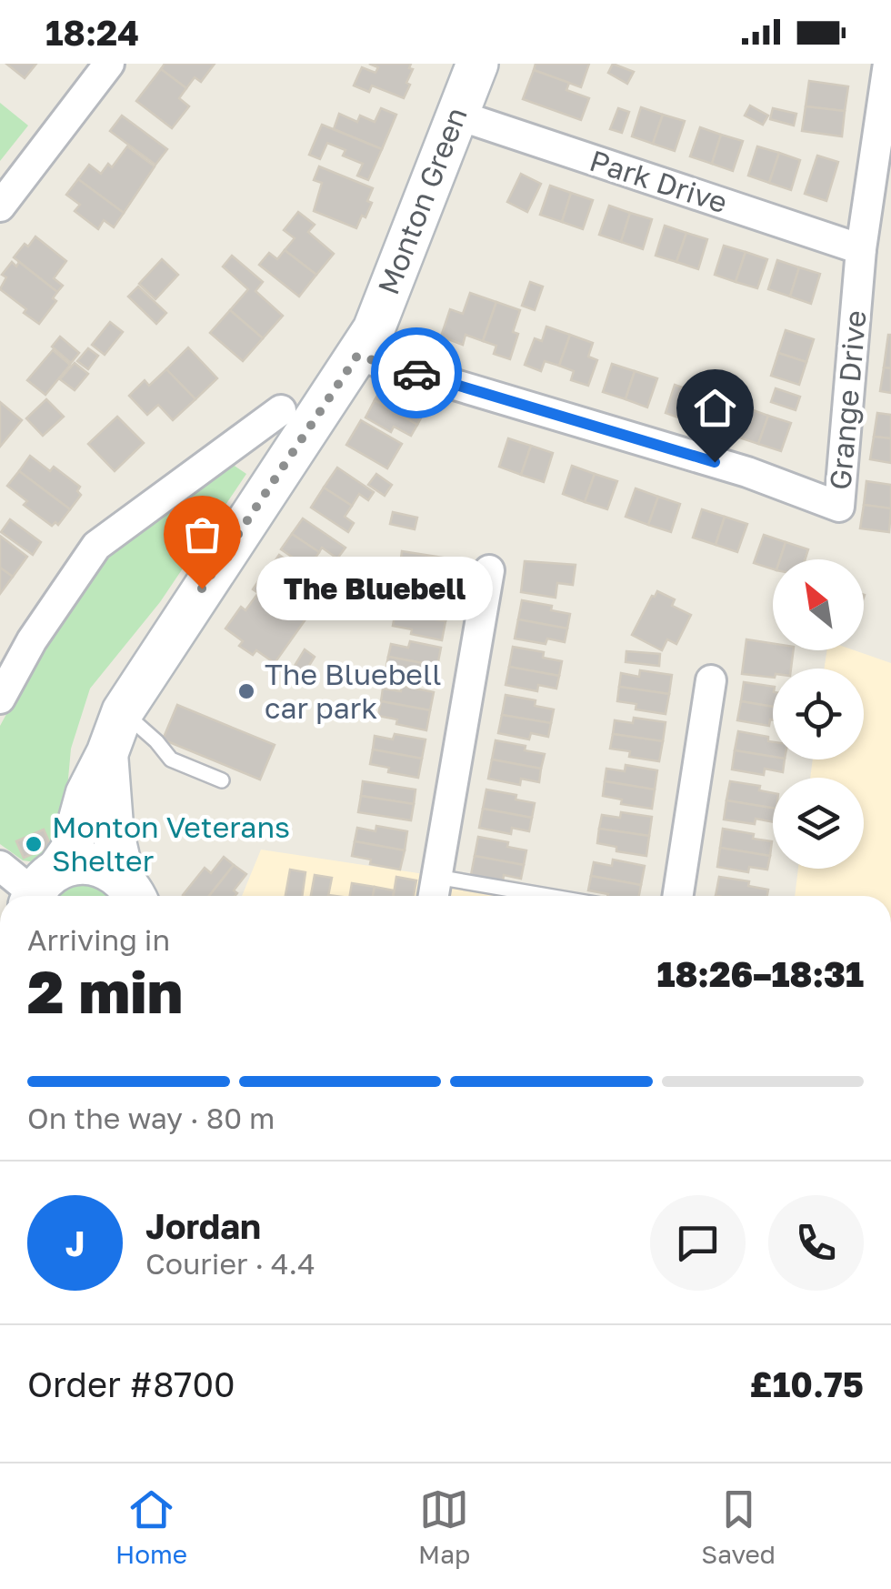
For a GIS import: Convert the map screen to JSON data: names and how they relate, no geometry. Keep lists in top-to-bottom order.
{
  "streets": {
    "main road": ["Monton Green"],
    "street": ["Park Drive", "Grange Drive"]
  },
  "crossings": [
    ["Park Drive", "Monton Green"],
    ["Park Drive", "Grange Drive"],
    ["Monton Green", "Grange Drive"]
  ],
  "places": ["The Bluebell", "The Bluebell car park", "Monton Veterans Shelter"],
  "north": "top left",
  "page": {
    "status": "18:24",
    "bubble": "The Bluebell",
    "heading": ["2 min", "Arriving in", "18:26–18:31"],
    "panel": [
      "Jordan",
      "Courier · 4.4",
      "Order #8700",
      "£10.75"
    ],
    "bar": "On the way · 80 m",
    "round": "J",
    "tabs": ["Home", "Map", "Saved"]
  }
}
